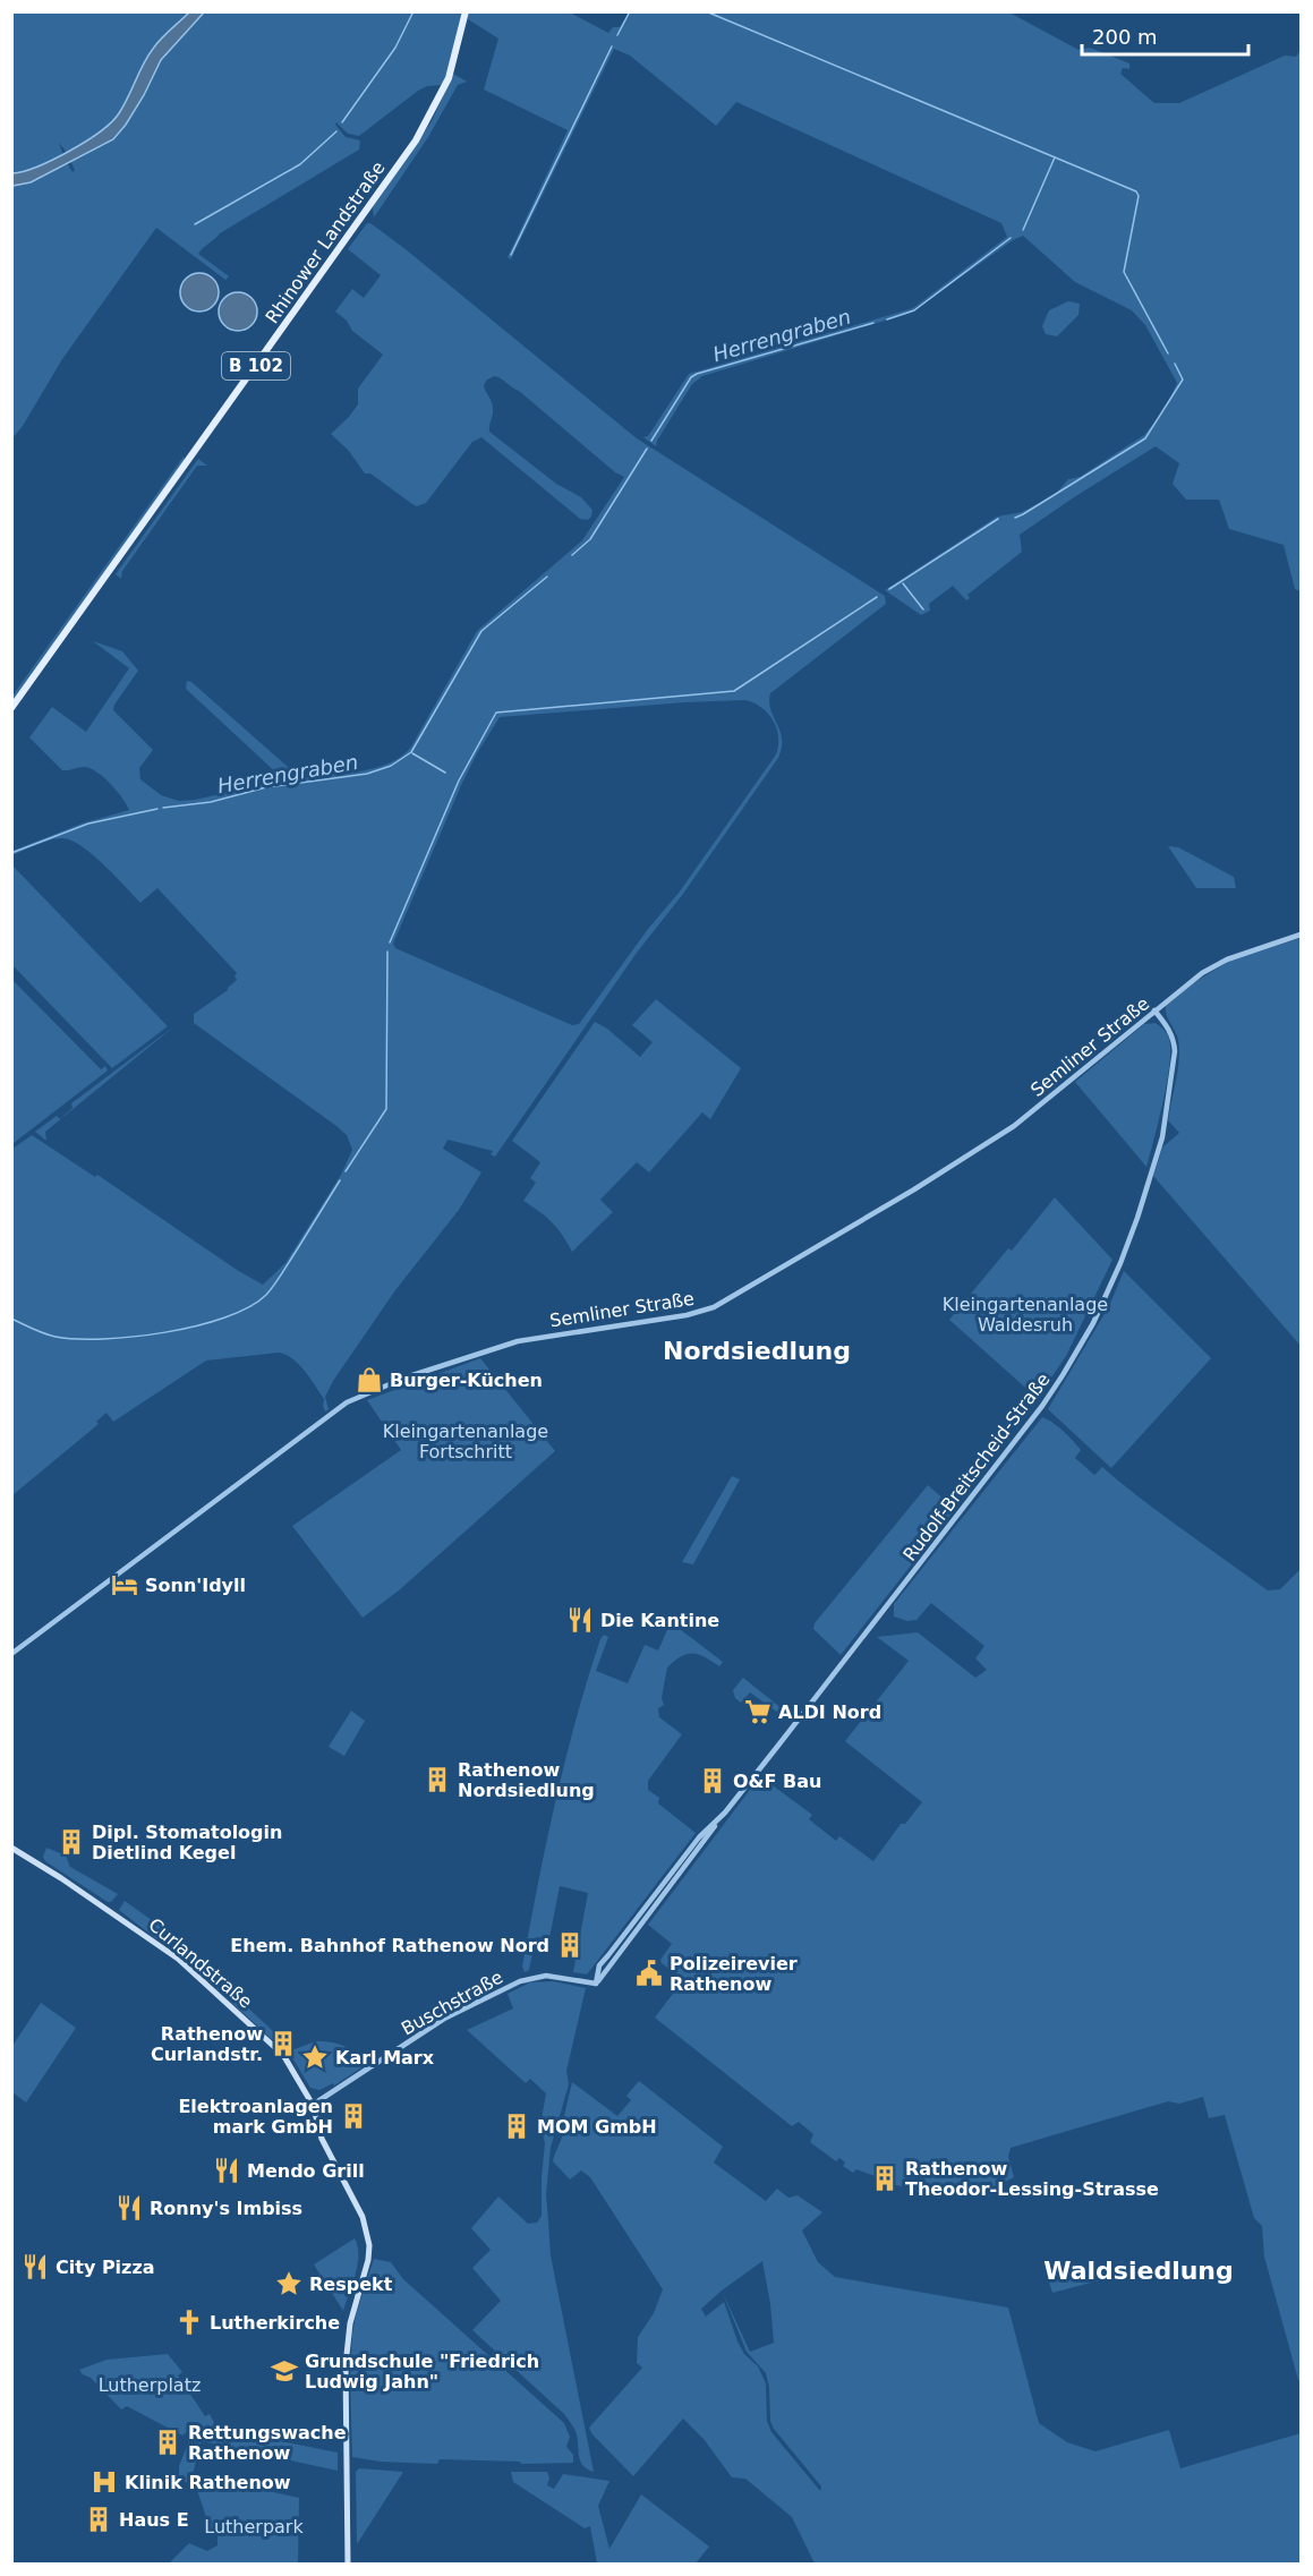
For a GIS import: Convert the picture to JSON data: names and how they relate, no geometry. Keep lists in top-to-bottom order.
{
  "streets": {
    "main road": ["Rhinower Landstraße", "B 102", "Curlandstraße"],
    "street": ["Semliner Straße", "Rudolf-Breitscheid-Straße", "Buschstraße"]
  },
  "crossings": [
    ["Semliner Straße", "Rudolf-Breitscheid-Straße"],
    ["Rudolf-Breitscheid-Straße", "Buschstraße"],
    ["Curlandstraße", "Buschstraße"]
  ],
  "districts": ["Nordsiedlung", "Waldsiedlung"],
  "water": ["Herrengraben"],
  "parks": [
    "Kleingartenanlage Waldesruh",
    "Kleingartenanlage Fortschritt",
    "Lutherplatz",
    "Lutherpark"
  ],
  "places": {
    "shop": ["Burger-Küchen"],
    "hotel": ["Sonn'Idyll"],
    "restaurant": [
      "Die Kantine",
      "Mendo Grill",
      "Ronny's Imbiss",
      "City Pizza"
    ],
    "supermarket": ["ALDI Nord"],
    "building": [
      "Rathenow Nordsiedlung",
      "O&F Bau",
      "Dipl. Stomatologin Dietlind Kegel",
      "Ehem. Bahnhof Rathenow Nord",
      "Rathenow Curlandstr.",
      "Elektroanlagen mark GmbH",
      "MOM GmbH",
      "Rathenow Theodor-Lessing-Strasse",
      "Rettungswache Rathenow",
      "Haus E"
    ],
    "public building": ["Polizeirevier Rathenow"],
    "place": ["Karl Marx", "Respekt"],
    "church": ["Lutherkirche"],
    "school or university": ["Grundschule \"Friedrich Ludwig Jahn\""],
    "hospital": ["Klinik Rathenow"]
  },
  "scale_bar": "200 m"
}
